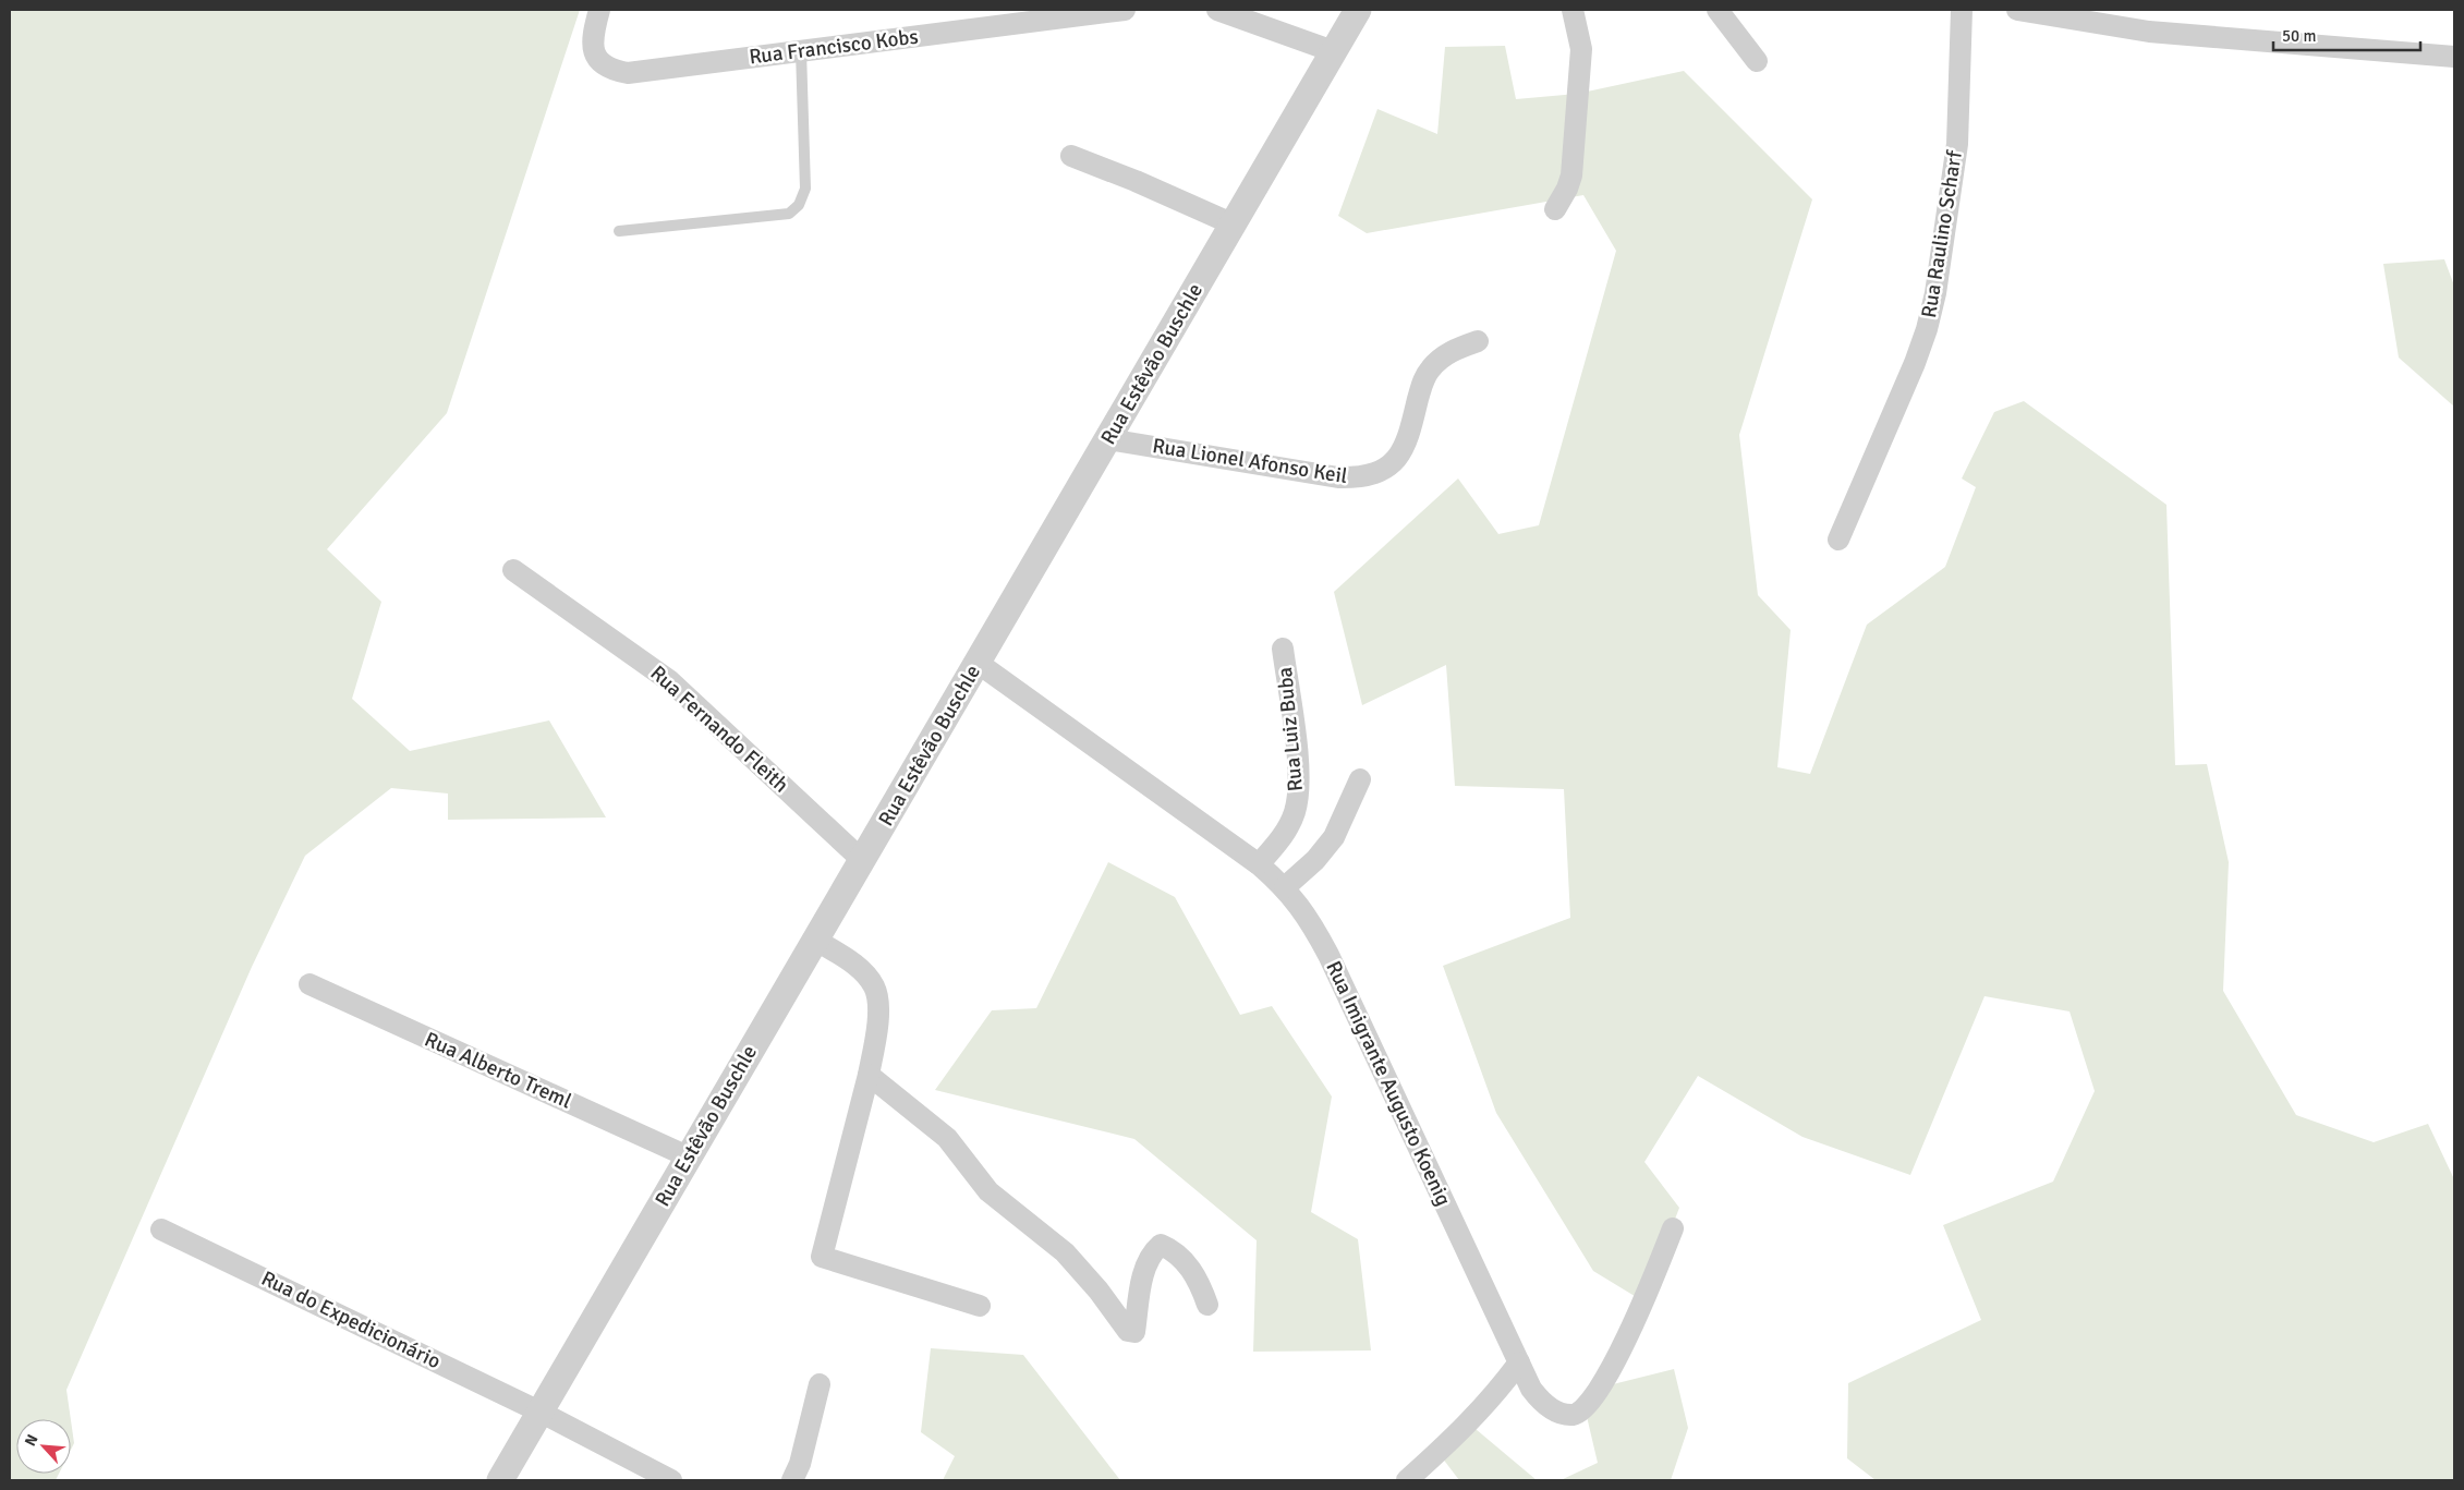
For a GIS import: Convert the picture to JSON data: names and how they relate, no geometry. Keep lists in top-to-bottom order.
{
  "streets": {
    "street": [
      "Rua Francisco Kobs",
      "Rua Raulino Scharf",
      "Rua Estêvão Buschle",
      "Rua Lionel Afonso Keil",
      "Rua Fernando Fleith",
      "Rua Luiz Buba",
      "Rua Alberto Treml",
      "Rua Imigrante Augusto Koenig",
      "Rua do Expedicionário"
    ]
  },
  "crossings": [
    ["Rua Estêvão Buschle", "Rua Lionel Afonso Keil"],
    ["Rua Estêvão Buschle", "Rua Fernando Fleith"],
    ["Rua Estêvão Buschle", "Rua Alberto Treml"],
    ["Rua Estêvão Buschle", "Rua Imigrante Augusto Koenig"],
    ["Rua Estêvão Buschle", "Rua do Expedicionário"],
    ["Rua Luiz Buba", "Rua Imigrante Augusto Koenig"]
  ],
  "scale_bar": "50 m",
  "north": "top left"
}
